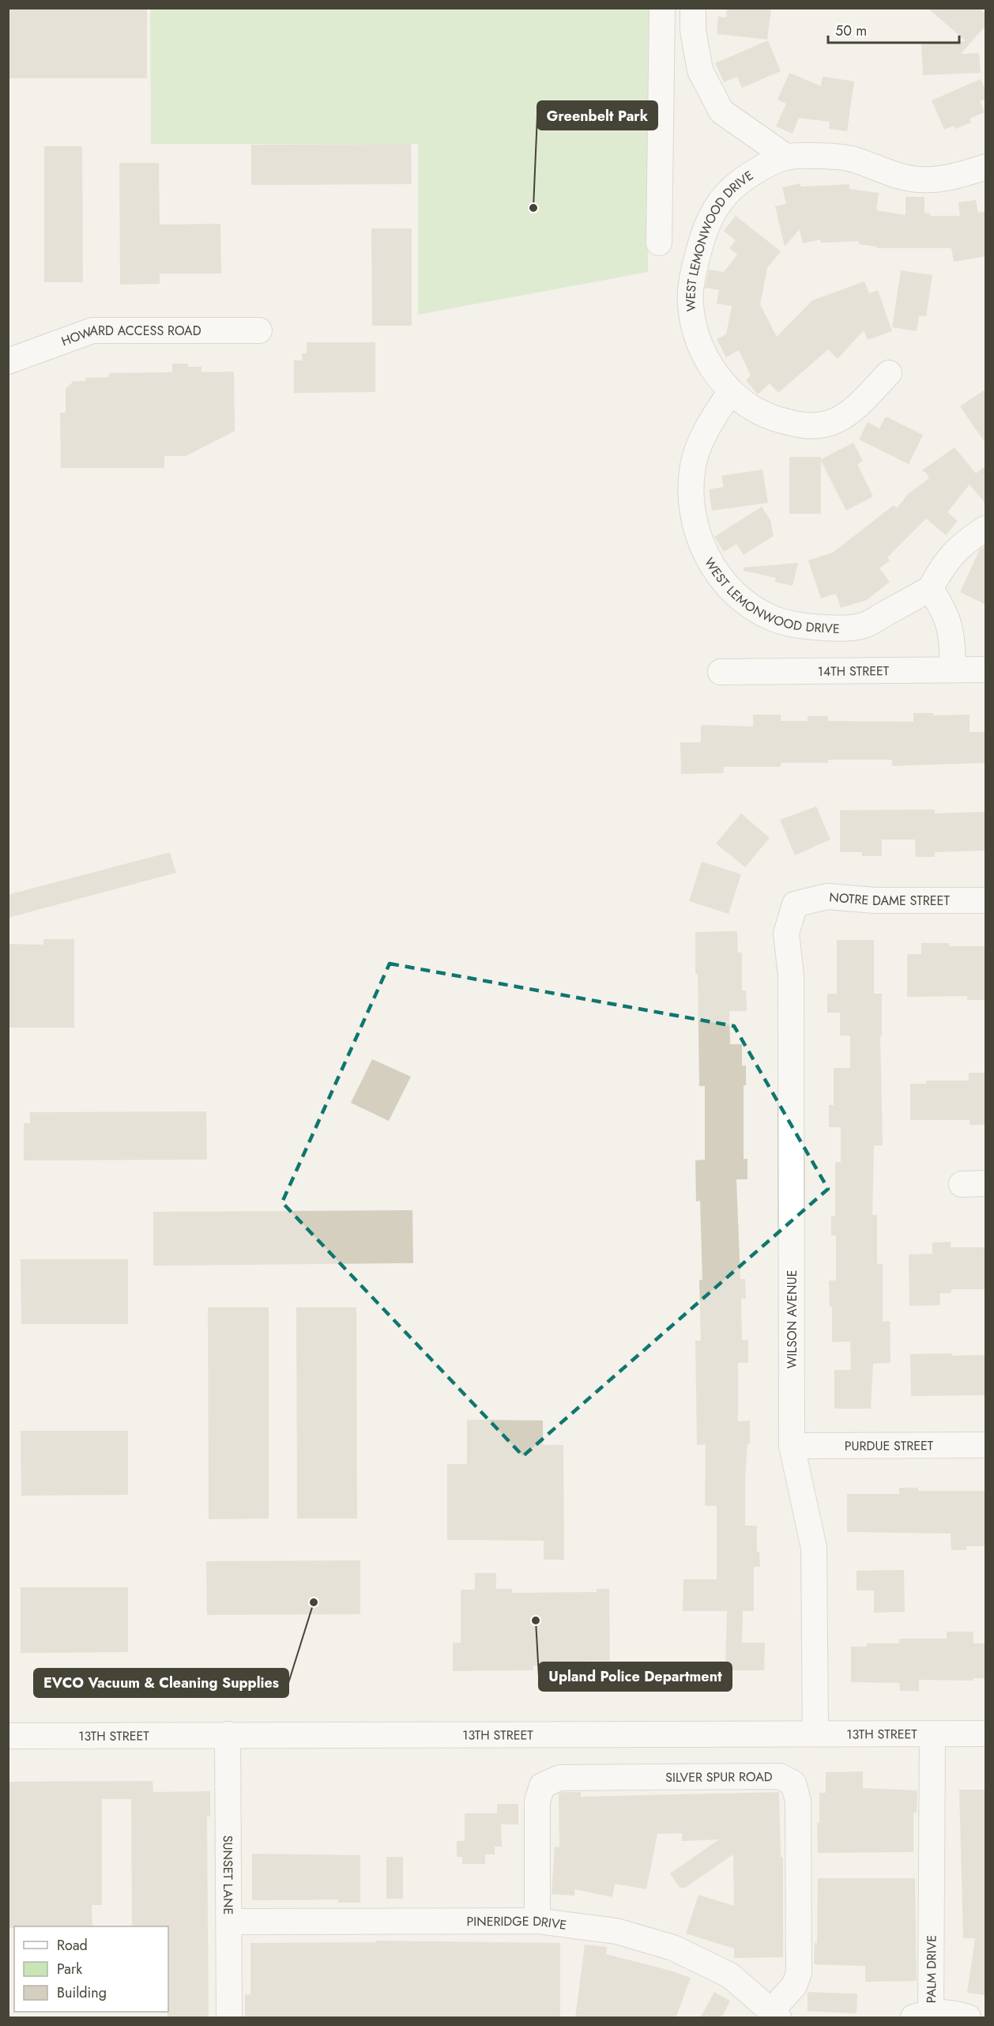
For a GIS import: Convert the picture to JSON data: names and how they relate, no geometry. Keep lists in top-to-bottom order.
{
  "streets": {
    "street": [
      "WEST LEMONWOOD DRIVE",
      "HOWARD ACCESS ROAD",
      "14TH STREET",
      "NOTRE DAME STREET",
      "WILSON AVENUE",
      "PURDUE STREET",
      "13TH STREET",
      "SILVER SPUR ROAD",
      "SUNSET LANE",
      "PINERIDGE DRIVE",
      "PALM DRIVE"
    ]
  },
  "crossings": [
    ["NOTRE DAME STREET", "WILSON AVENUE"],
    ["WILSON AVENUE", "PURDUE STREET"],
    ["WILSON AVENUE", "13TH STREET"],
    ["13TH STREET", "SUNSET LANE"],
    ["13TH STREET", "PALM DRIVE"],
    ["SILVER SPUR ROAD", "PINERIDGE DRIVE"],
    ["SUNSET LANE", "PINERIDGE DRIVE"]
  ],
  "places": ["Greenbelt Park", "EVCO Vacuum & Cleaning Supplies", "Upland Police Department"],
  "legend": ["Road", "Park", "Building"],
  "scale_bar": "50 m"
}
